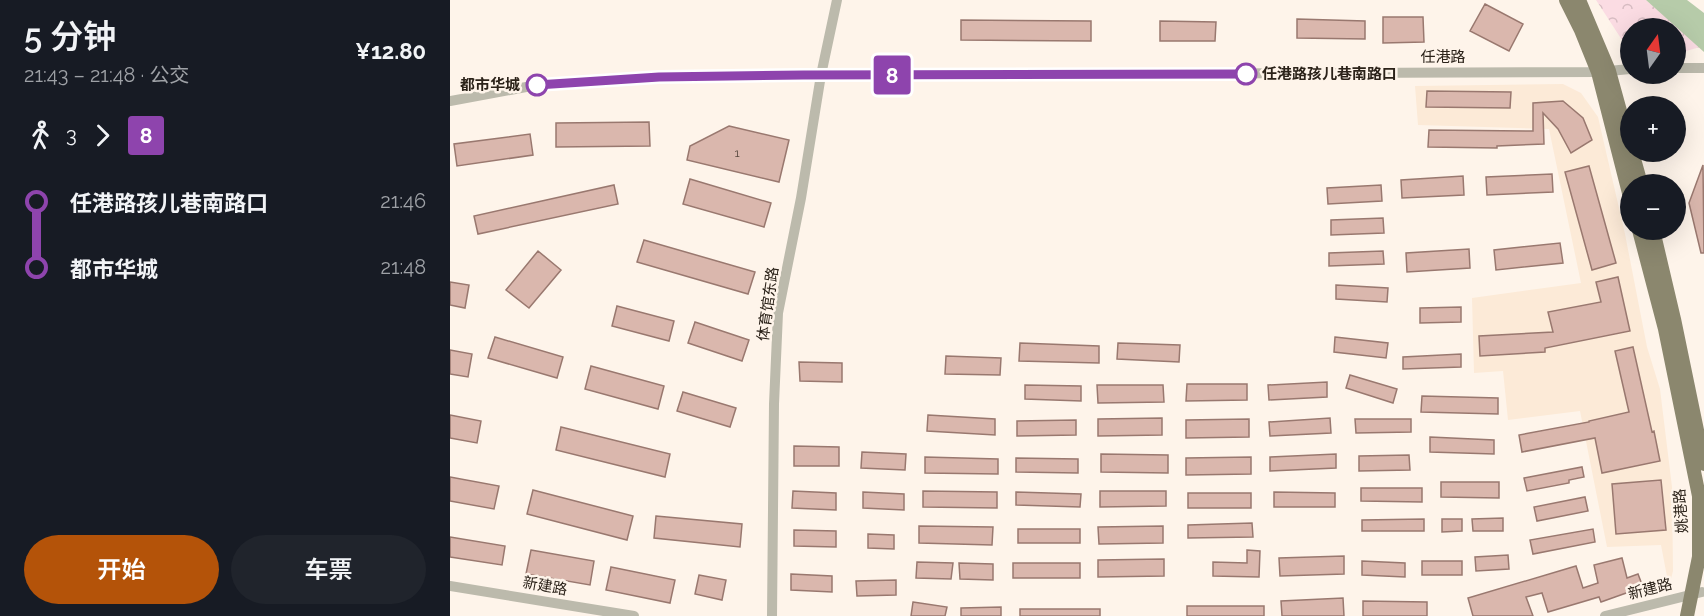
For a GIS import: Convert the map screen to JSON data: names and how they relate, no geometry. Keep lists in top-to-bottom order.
{
  "streets": {
    "main road": ["姚港路"],
    "street": ["任港路", "体育馆东路", "新建路"]
  },
  "crossings": [
    ["任港路", "体育馆东路"],
    ["姚港路", "新建路"]
  ],
  "places": ["任港路孩儿巷南路口", "都市华城"],
  "lines": ["bus line 8"],
  "house_numbers": ["1"],
  "north": "top",
  "page": {
    "heading": ["5 分钟", "21:43 – 21:48 · 公交", "¥12.80"],
    "on_map": "8",
    "map_buttons": ["+", "−"],
    "legs": ["3", "8"],
    "list": [
      {
        "name": "任港路孩儿巷南路口",
        "value": "21:46"
      },
      {
        "name": "都市华城",
        "value": "21:48"
      }
    ],
    "buttons": ["开始", "车票"]
  }
}
